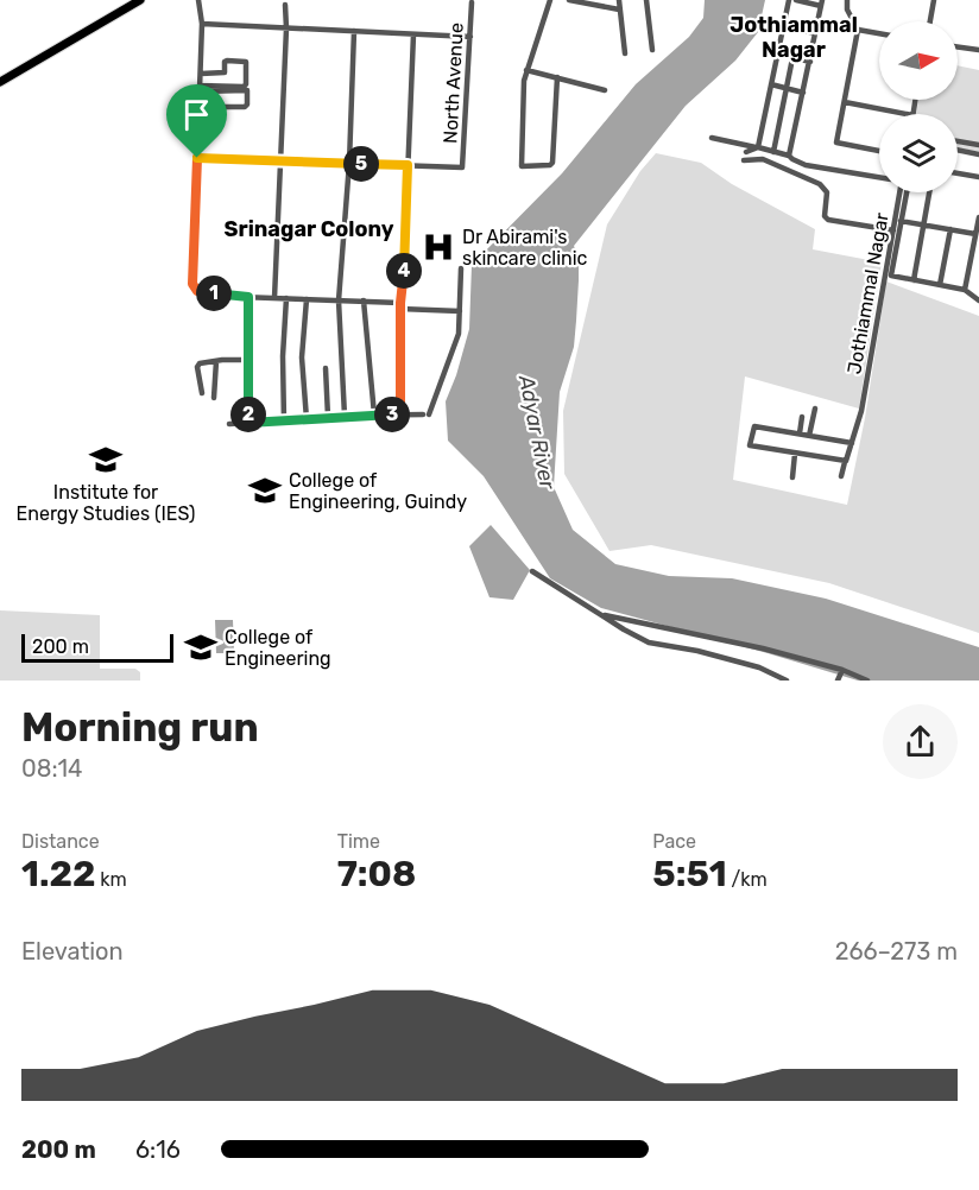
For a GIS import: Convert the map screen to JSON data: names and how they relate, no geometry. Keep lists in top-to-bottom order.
{
  "streets": {
    "street": ["North Avenue", "Jothiammal Nagar"]
  },
  "districts": ["Jothiammal Nagar", "Srinagar Colony"],
  "water": ["Adyar River"],
  "places": {
    "hospital": ["Dr Abirami's skincare clinic"],
    "school or university": ["Institute for Energy Studies (IES)", "College of Engineering, Guindy", "College of Engineering"]
  },
  "scale_bar": "200 m",
  "north": "right",
  "page": {
    "pins": [
      "5",
      "4",
      "1",
      "2",
      "3"
    ],
    "scale": "200 m",
    "heading": ["Morning run", "08:14"],
    "stats": [
      ["Distance", "1.22 km"],
      ["Time", "7:08"],
      ["Pace", "5:51 /km"]
    ],
    "chart": ["Elevation", "266–273 m"],
    "list": [
      {
        "name": "200 m",
        "note": "6:16"
      }
    ]
  }
}
